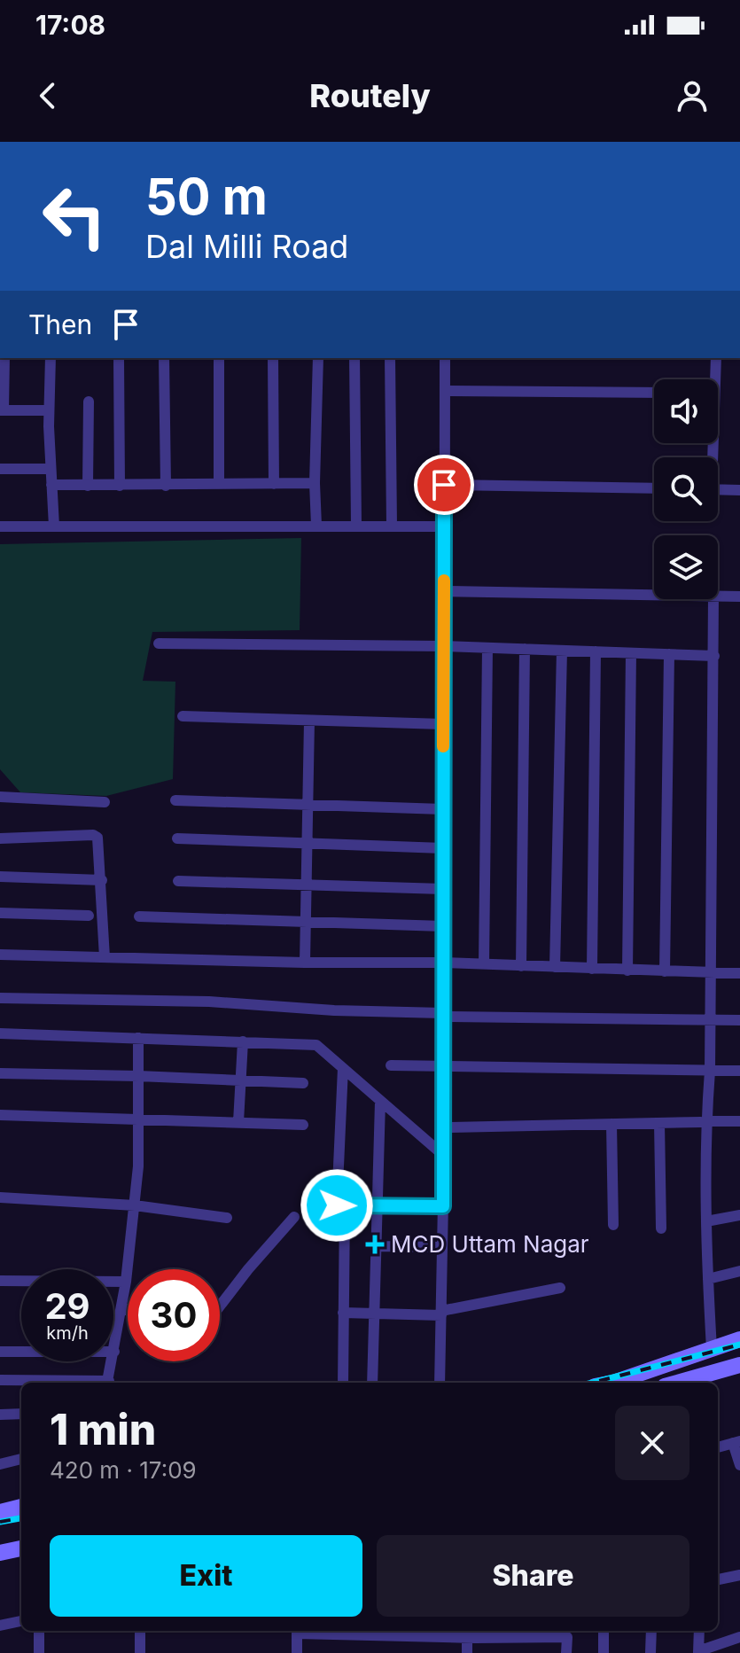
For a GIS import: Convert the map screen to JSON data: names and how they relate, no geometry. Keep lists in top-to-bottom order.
{
  "places": {
    "health": ["MCD Uttam Nagar"]
  },
  "page": {
    "status": "17:08",
    "header": "Routely",
    "turn": ["50 m", "Dal Milli Road"],
    "then": "Then",
    "speed": "29 km/h",
    "limit": "30",
    "heading": ["1 min", "420 m · 17:09"],
    "buttons": ["Exit", "Share"]
  }
}
